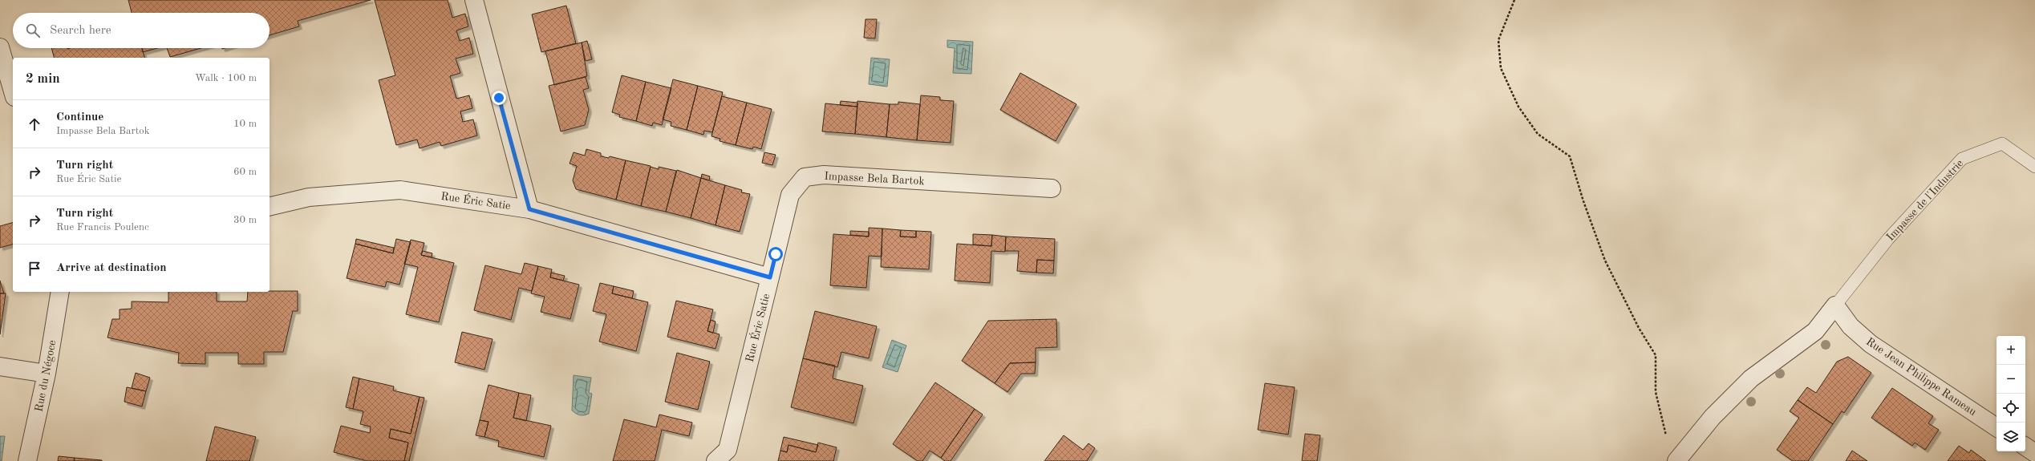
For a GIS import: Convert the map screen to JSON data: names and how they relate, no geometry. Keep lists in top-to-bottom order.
{
  "streets": {
    "street": [
      "Impasse Bela Bartok",
      "Rue Éric Satie",
      "Rue du Négoce",
      "Rue Jean Philippe Rameau"
    ],
    "lane": ["Impasse de l'Industrie"]
  },
  "crossings": [
    ["Impasse Bela Bartok", "Rue Éric Satie"],
    ["Impasse de l'Industrie", "Rue Jean Philippe Rameau"]
  ],
  "page": {
    "search": "Search here",
    "heading": ["2 min", "Walk · 100 m"],
    "list": [
      ["Continue", "Impasse Bela Bartok", "10 m"],
      ["Turn right", "Rue Éric Satie", "60 m"],
      ["Turn right", "Rue Francis Poulenc", "30 m"],
      "Arrive at destination"
    ],
    "map_buttons": ["+", "−"]
  }
}
